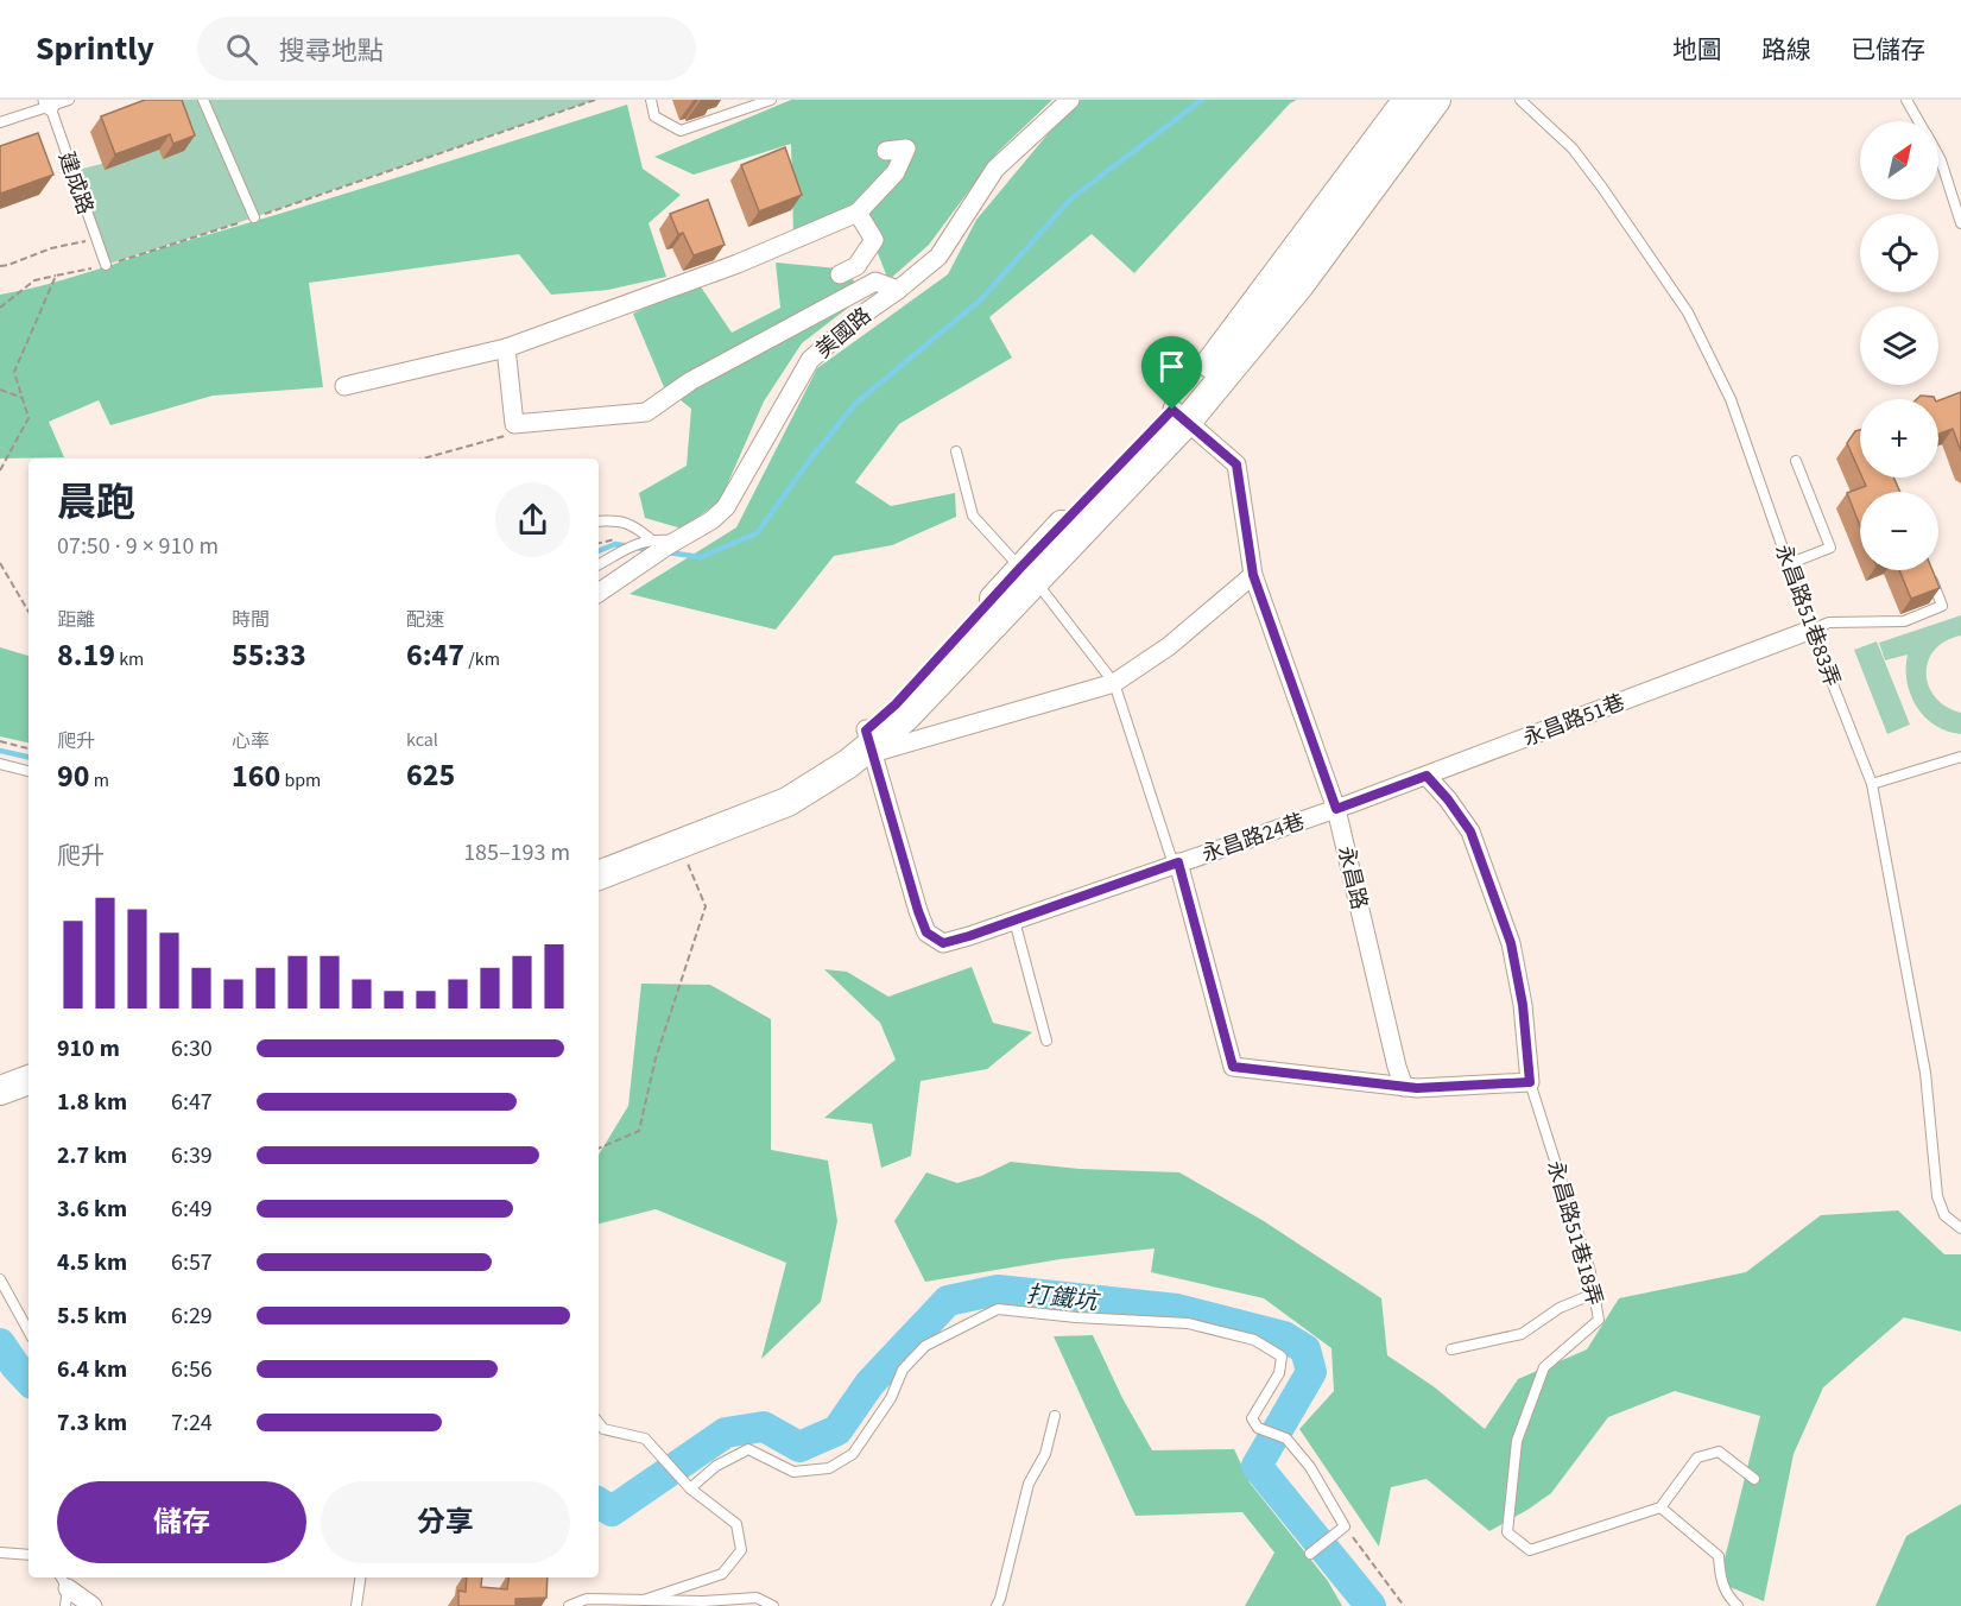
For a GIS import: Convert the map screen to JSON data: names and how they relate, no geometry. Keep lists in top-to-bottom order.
{
  "streets": {
    "street": [
      "美國路",
      "永昌路51巷",
      "永昌路24巷",
      "永昌路"
    ],
    "lane": ["建成路", "永昌路51巷83弄", "永昌路51巷18弄"]
  },
  "crossings": [
    ["永昌路51巷83弄", "永昌路51巷"],
    ["永昌路51巷", "永昌路24巷"],
    ["永昌路51巷", "永昌路"],
    ["永昌路24巷", "永昌路"]
  ],
  "water": ["打鐵坑"],
  "north": "top right",
  "page": {
    "header": "Sprintly",
    "search": "搜尋地點",
    "nav": ["地圖", "路線", "已儲存"],
    "map_buttons": ["+", "−"],
    "heading": ["晨跑", "07:50 · 9 × 910 m"],
    "stats": [
      ["距離", "8.19 km"],
      ["時間", "55:33"],
      ["配速", "6:47 /km"],
      ["爬升", "90 m"],
      ["心率", "160 bpm"],
      ["kcal", "625"]
    ],
    "chart": ["爬升", "185–193 m"],
    "list": [
      {
        "name": "910 m",
        "note": "6:30"
      },
      {
        "name": "1.8 km",
        "note": "6:47"
      },
      {
        "name": "2.7 km",
        "note": "6:39"
      },
      {
        "name": "3.6 km",
        "note": "6:49"
      },
      {
        "name": "4.5 km",
        "note": "6:57"
      },
      {
        "name": "5.5 km",
        "note": "6:29"
      },
      {
        "name": "6.4 km",
        "note": "6:56"
      },
      {
        "name": "7.3 km",
        "note": "7:24"
      }
    ],
    "buttons": ["儲存", "分享"]
  }
}
